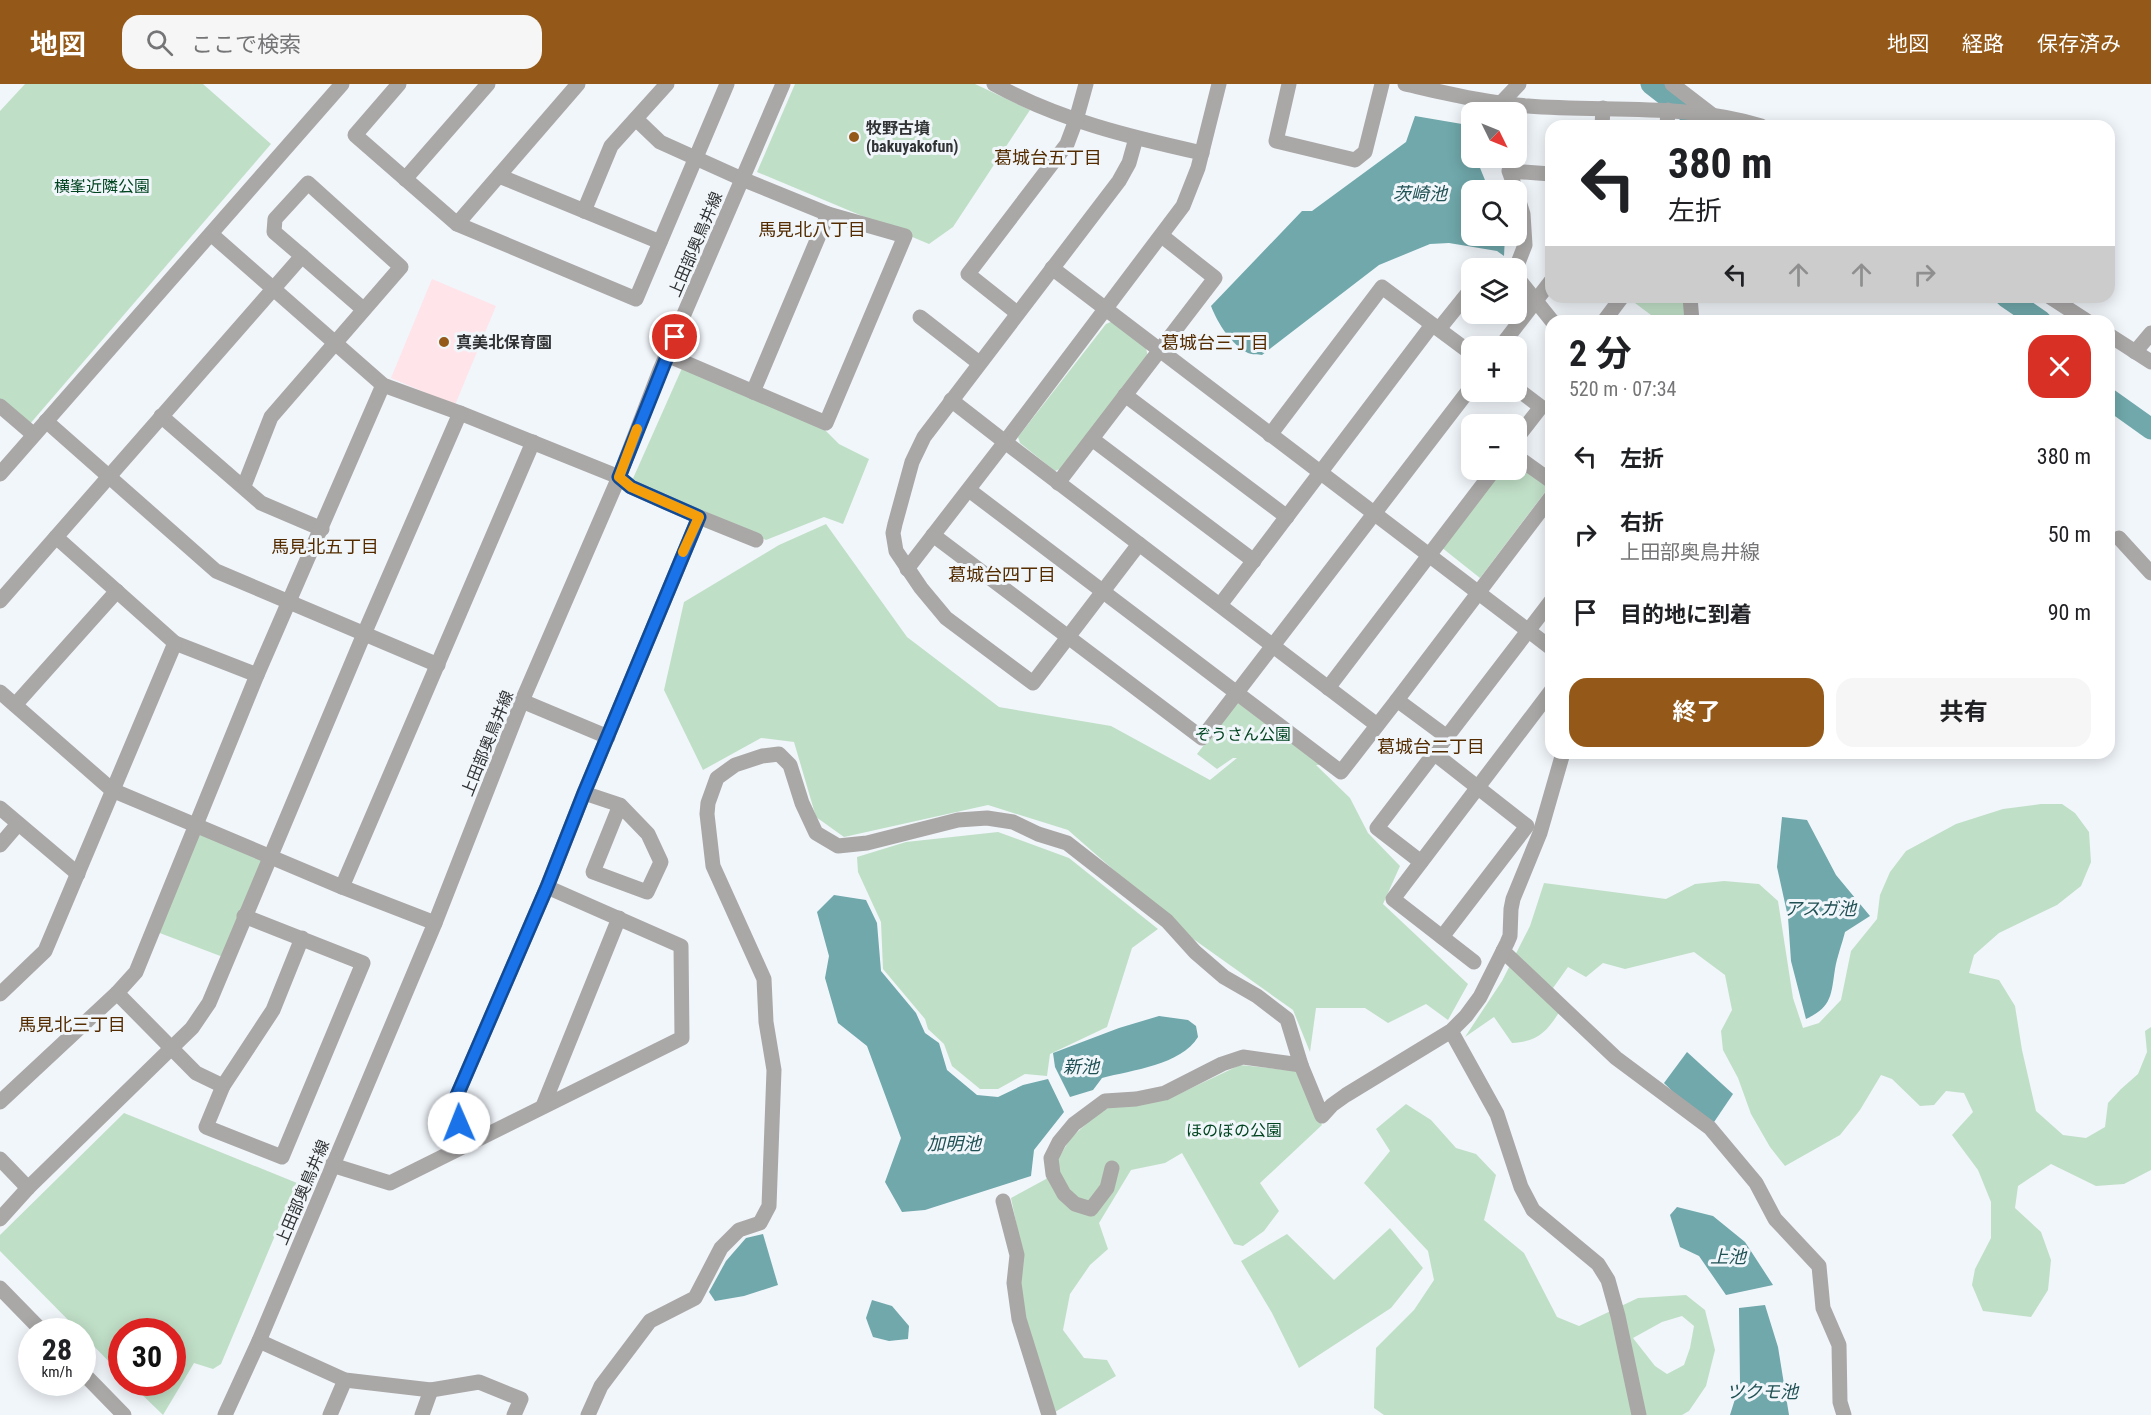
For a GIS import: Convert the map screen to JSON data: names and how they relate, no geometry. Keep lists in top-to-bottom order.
{
  "streets": {
    "street": ["上田部奥鳥井線"]
  },
  "districts": [
    "葛城台五丁目",
    "馬見北八丁目",
    "葛城台三丁目",
    "馬見北五丁目",
    "葛城台四丁目",
    "葛城台二丁目",
    "馬見北三丁目"
  ],
  "water": [
    "茨崎池",
    "アスガ池",
    "新池",
    "加明池",
    "上池",
    "ツクモ池"
  ],
  "parks": ["横峯近隣公園", "ぞうさん公園", "ほのぼの公園"],
  "places": ["牧野古墳 (bakuyakofun)", "真美北保育園"],
  "north": "bottom right",
  "page": {
    "header": "地図",
    "search": "ここで検索",
    "nav": ["地図", "経路", "保存済み"],
    "map_buttons": ["+", "−"],
    "turn": ["380 m", "左折"],
    "heading": ["2 分", "520 m · 07:34"],
    "list": [
      {
        "name": "左折",
        "value": "380 m"
      },
      {
        "name": "右折",
        "note": "上田部奥鳥井線",
        "value": "50 m"
      },
      {
        "name": "目的地に到着",
        "value": "90 m"
      }
    ],
    "buttons": ["終了", "共有"],
    "speed": "28 km/h",
    "limit": "30"
  }
}
